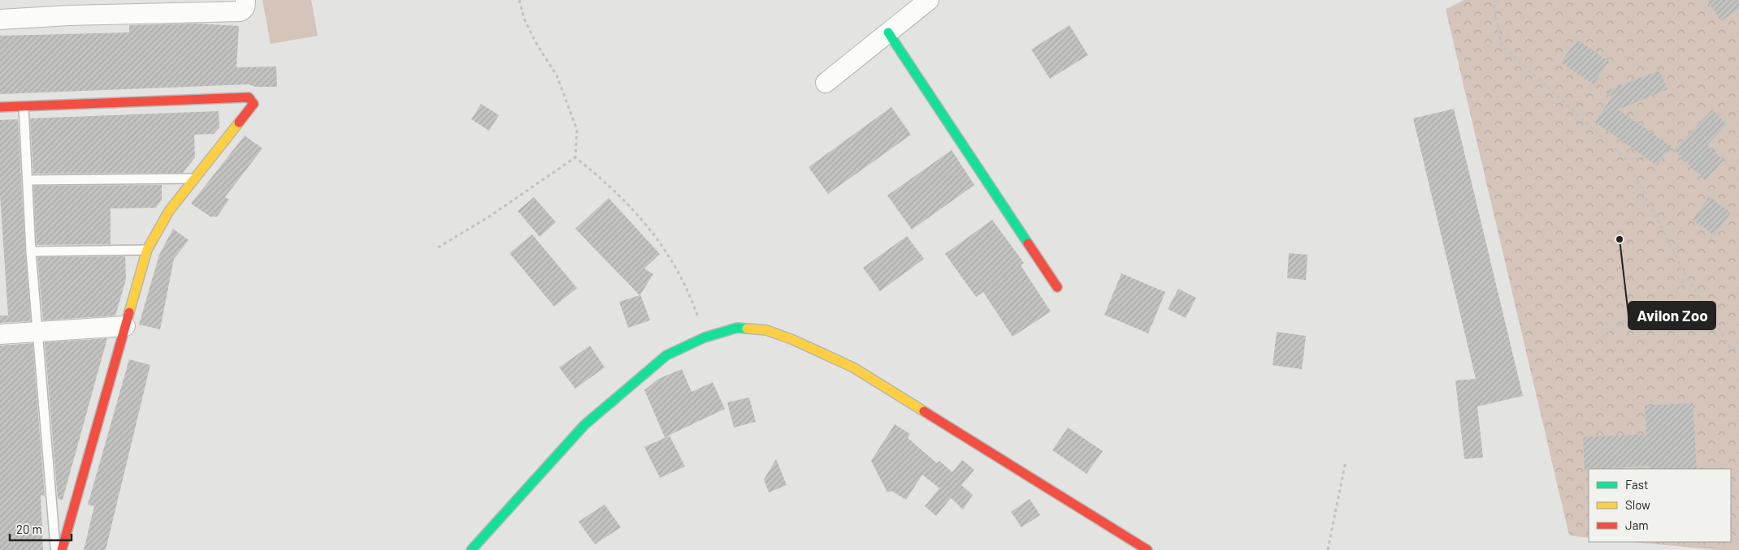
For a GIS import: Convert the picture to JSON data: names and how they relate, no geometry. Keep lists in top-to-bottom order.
{
  "places": ["Avilon Zoo"],
  "legend": ["Fast", "Slow", "Jam"],
  "scale_bar": "20 m"
}
